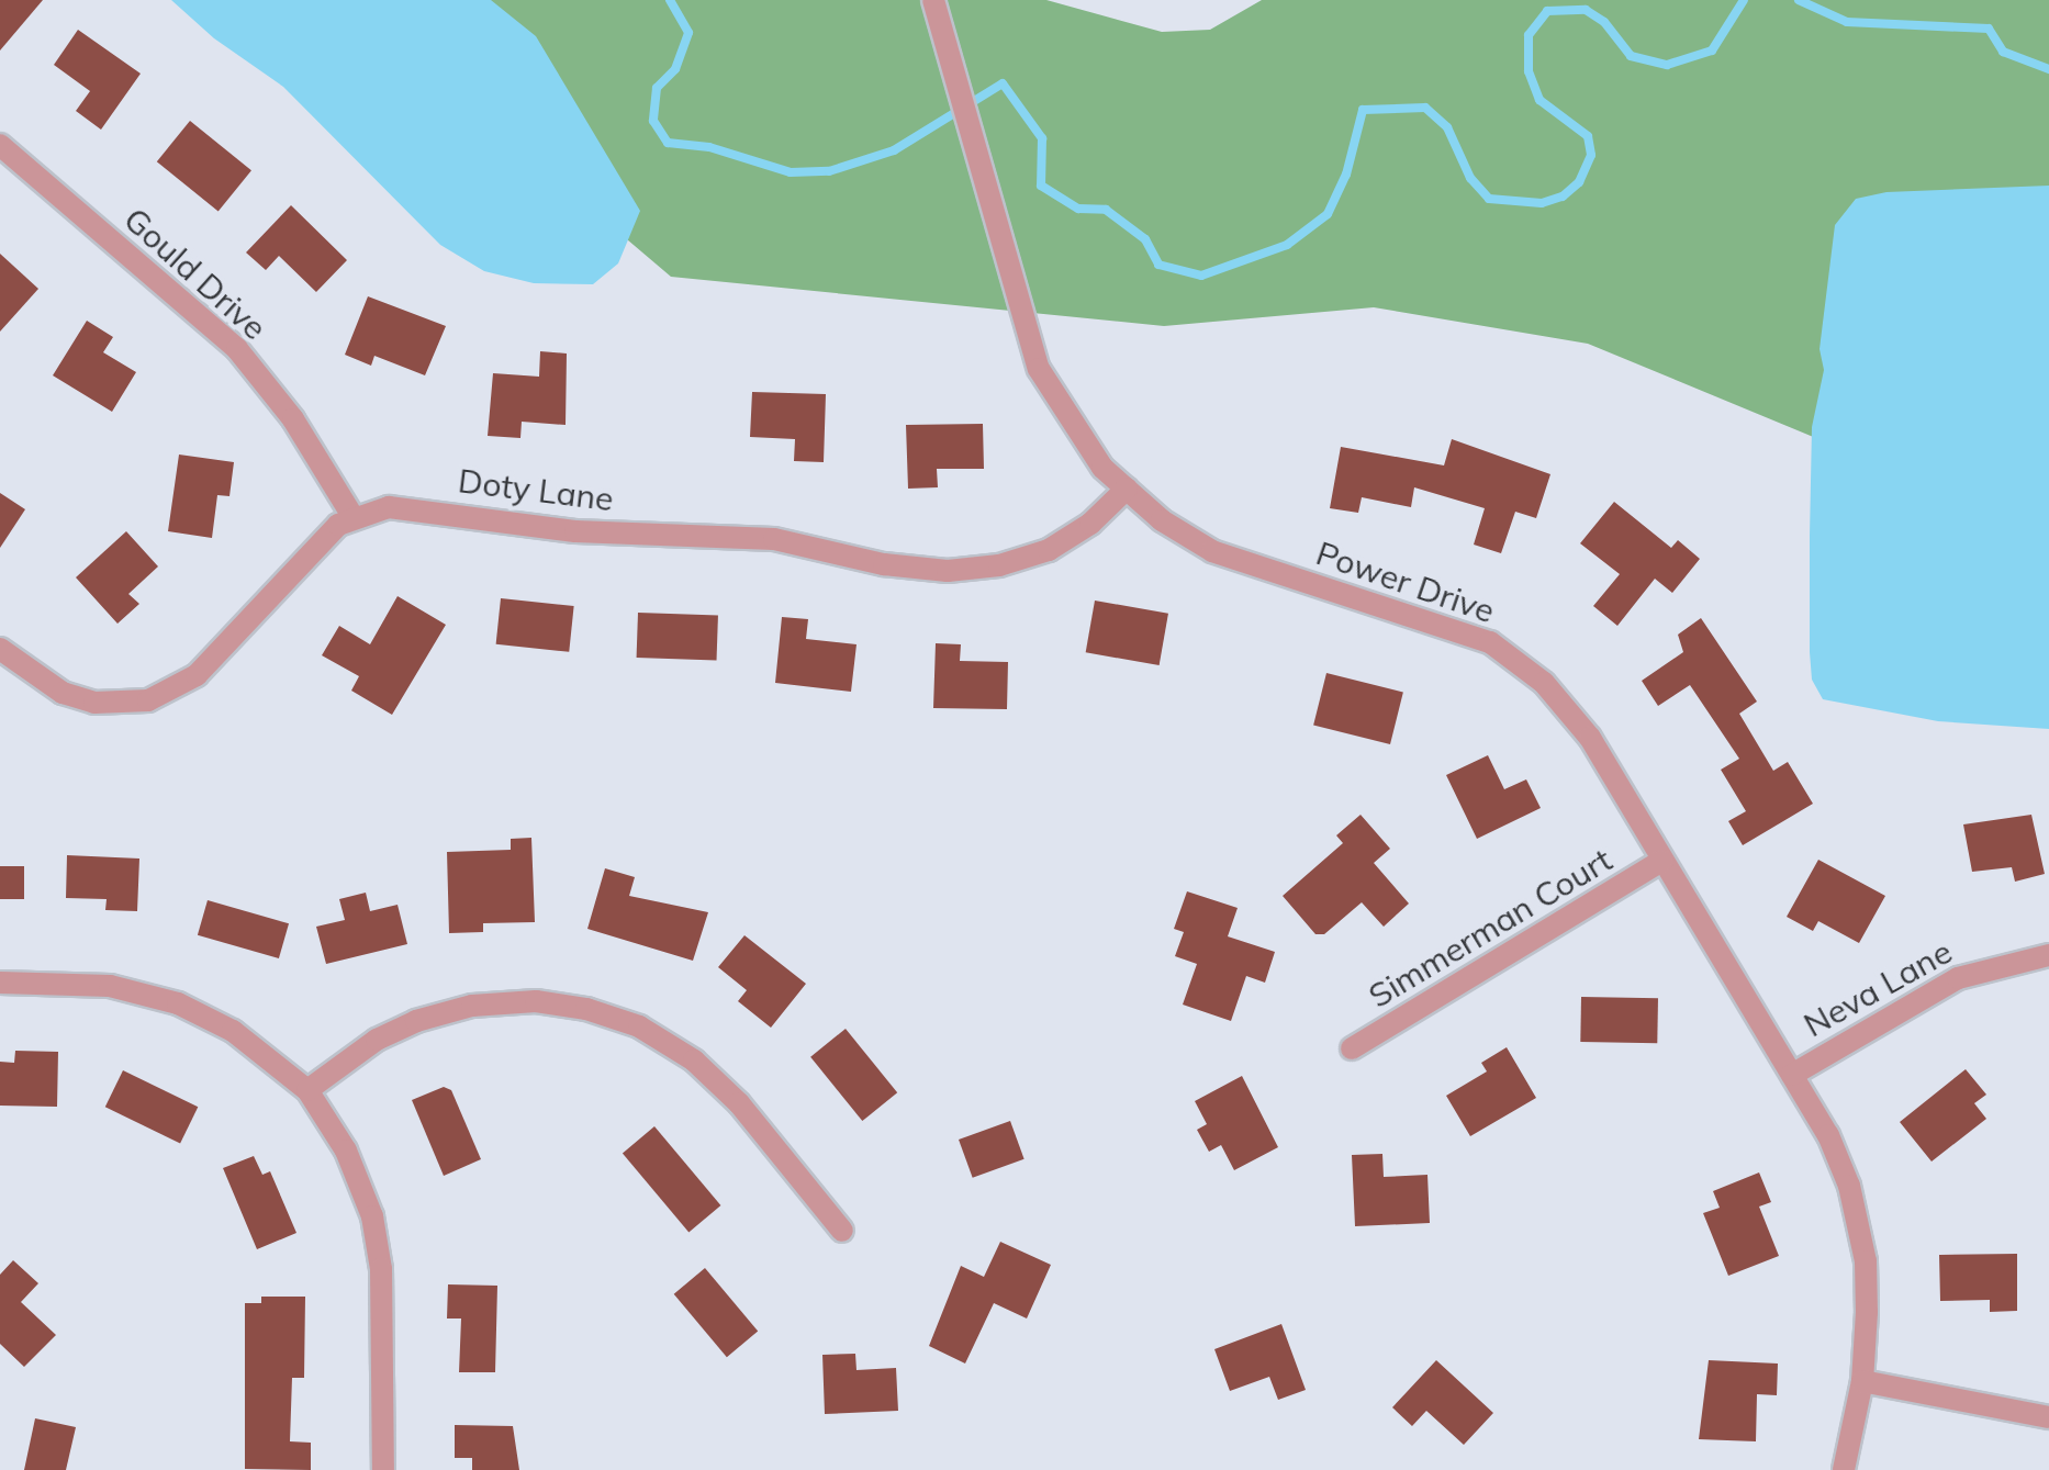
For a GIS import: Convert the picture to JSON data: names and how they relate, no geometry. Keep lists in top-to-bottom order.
{
  "streets": {
    "street": [
      "Gould Drive",
      "Doty Lane",
      "Power Drive",
      "Simmerman Court",
      "Neva Lane"
    ]
  },
  "crossings": [
    ["Gould Drive", "Doty Lane"],
    ["Doty Lane", "Power Drive"],
    ["Power Drive", "Simmerman Court"],
    ["Power Drive", "Neva Lane"]
  ]
}
